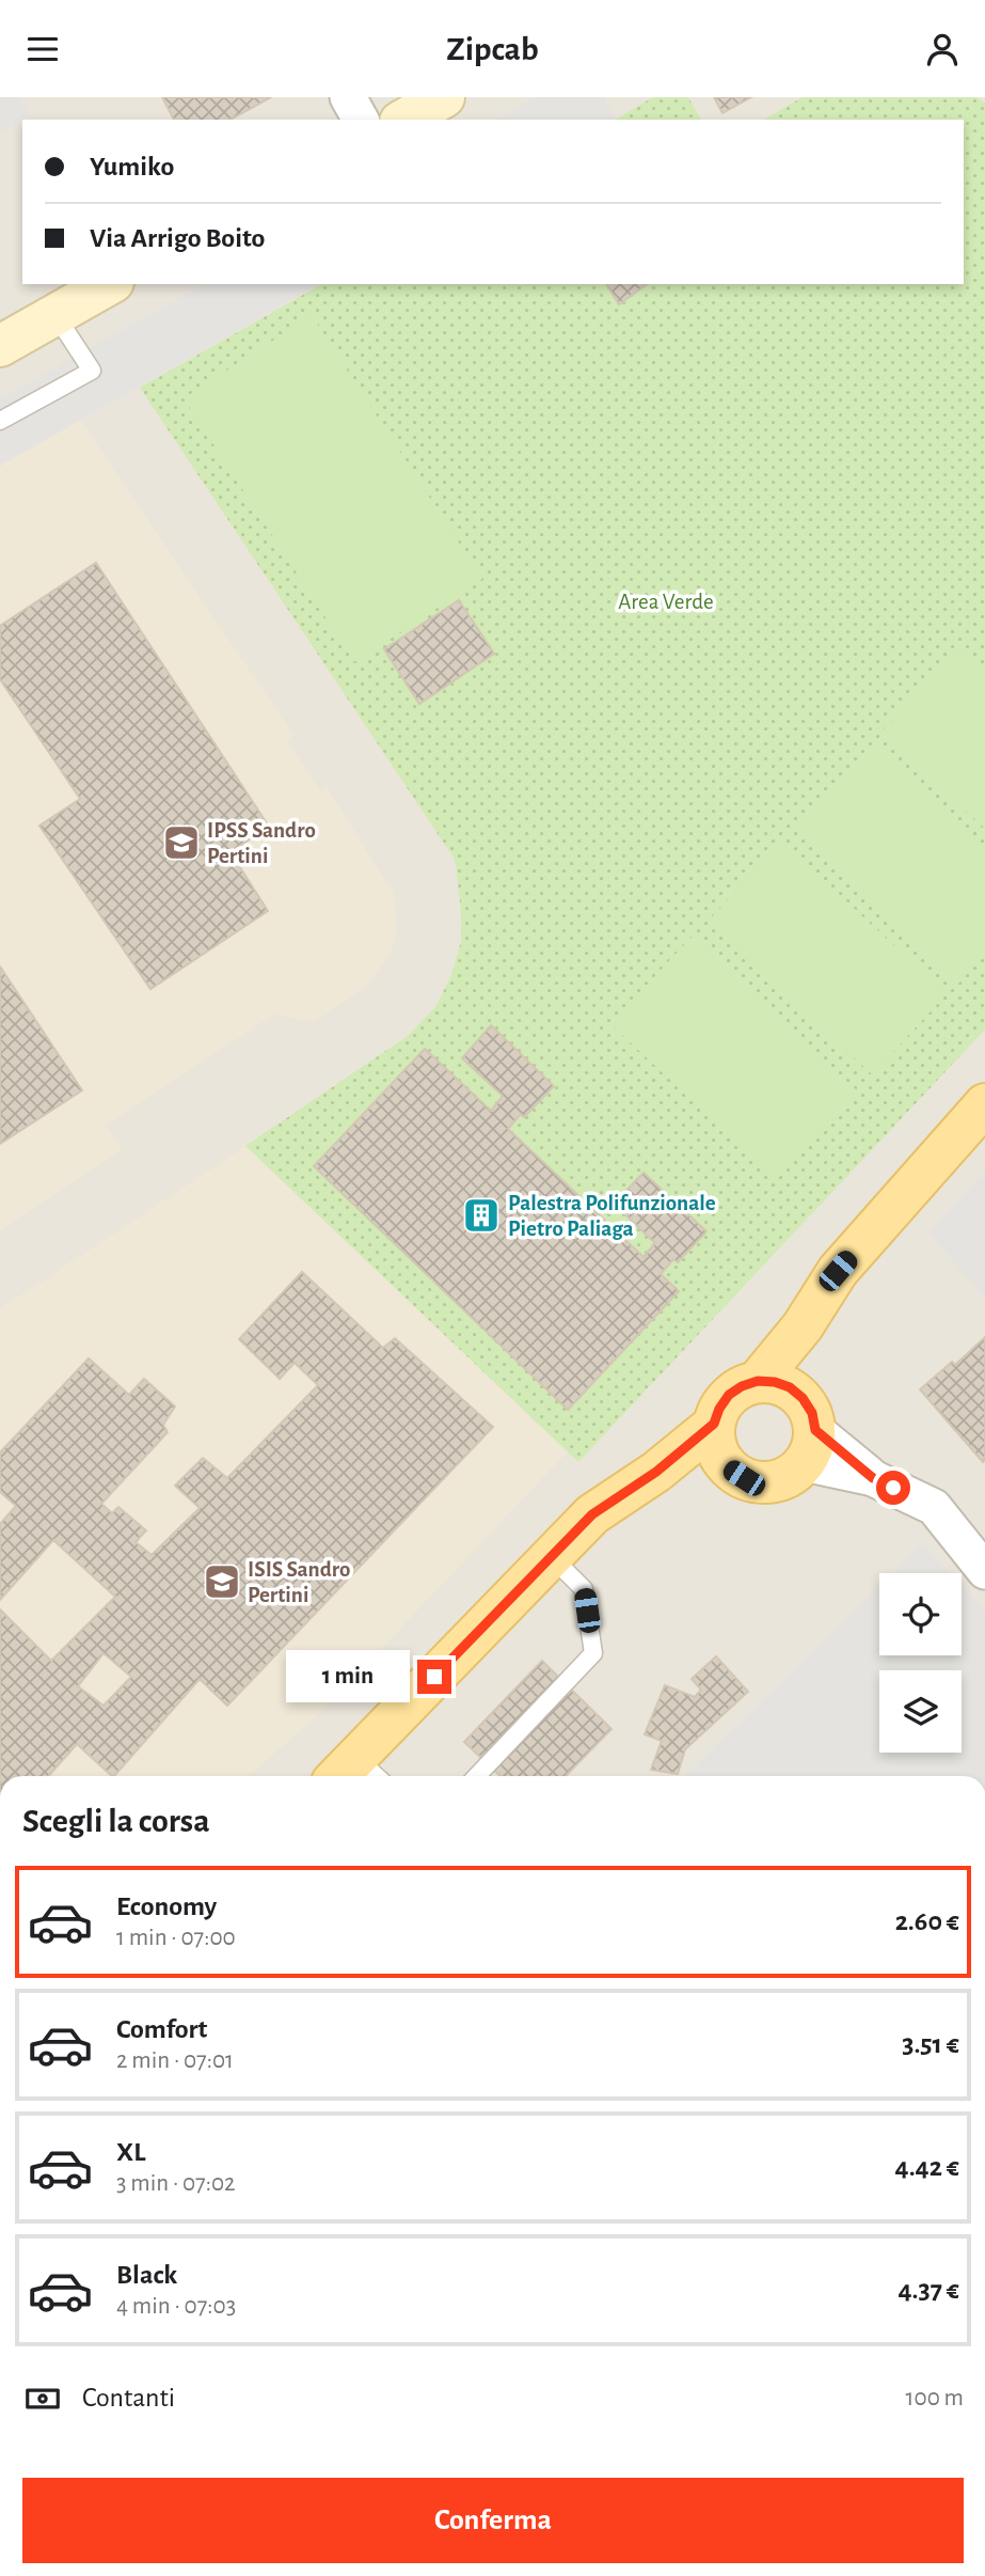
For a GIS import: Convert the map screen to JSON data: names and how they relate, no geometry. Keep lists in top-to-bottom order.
{
  "parks": ["Area Verde"],
  "places": {
    "school or university": ["IPSS Sandro Pertini", "ISIS Sandro Pertini"],
    "building": ["Palestra Polifunzionale Pietro Paliaga"]
  },
  "page": {
    "header": "Zipcab",
    "banner": ["Yumiko", "Via Arrigo Boito"],
    "bubble": "1 min",
    "heading": "Scegli la corsa",
    "list": [
      {
        "name": "Economy",
        "note": "1 min · 07:00",
        "value": "2.60 €"
      },
      {
        "name": "Comfort",
        "note": "2 min · 07:01",
        "value": "3.51 €"
      },
      {
        "name": "XL",
        "note": "3 min · 07:02",
        "value": "4.42 €"
      },
      {
        "name": "Black",
        "note": "4 min · 07:03",
        "value": "4.37 €"
      }
    ],
    "pay": ["Contanti", "100 m"],
    "buttons": "Conferma"
  }
}
